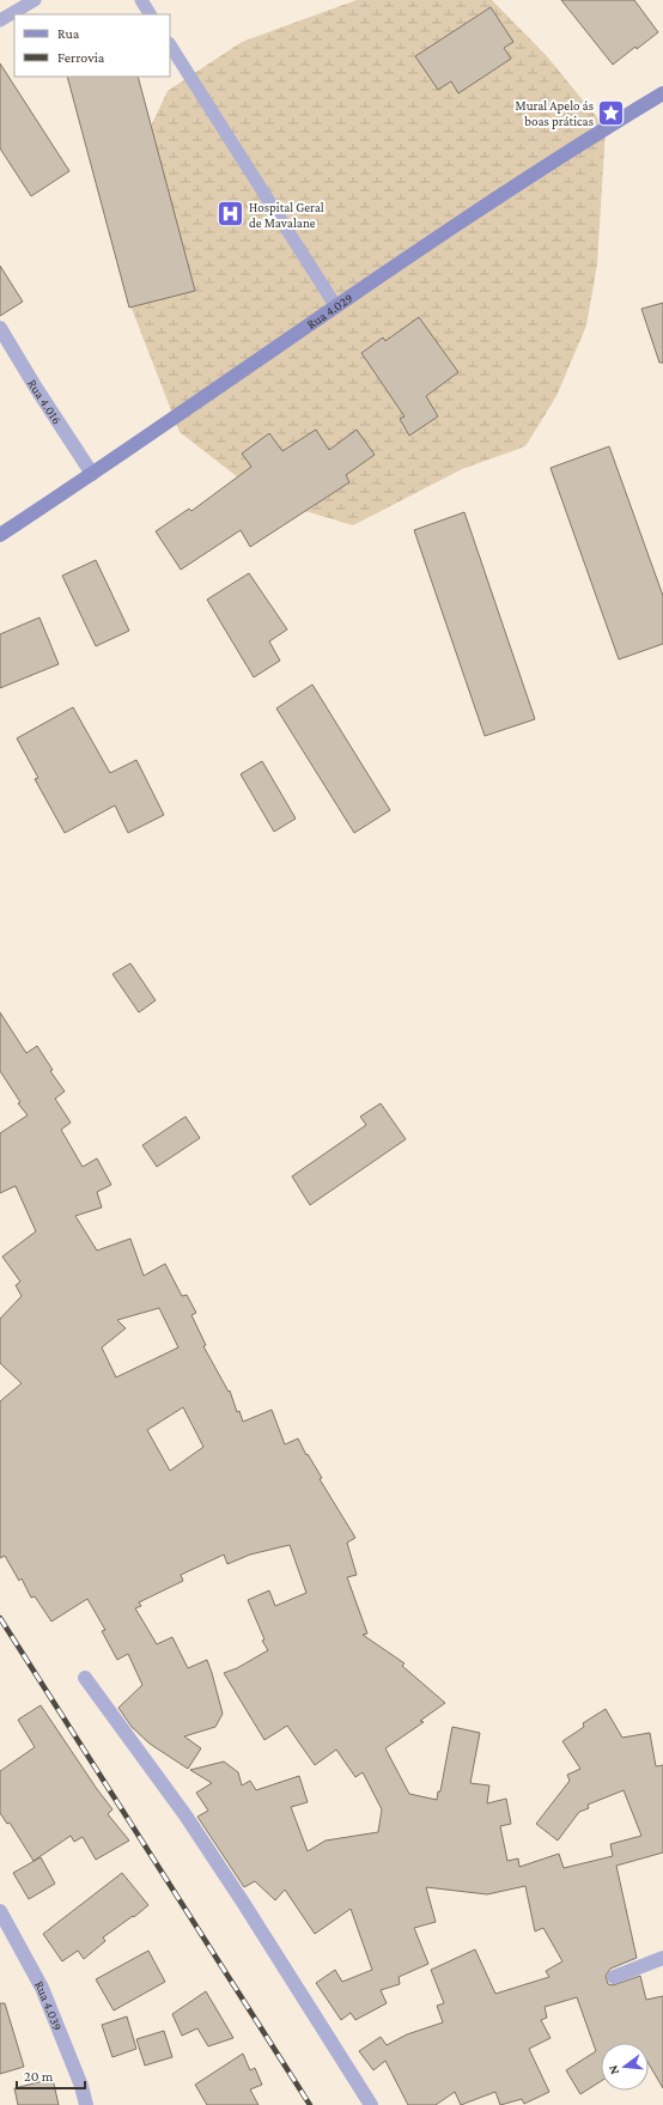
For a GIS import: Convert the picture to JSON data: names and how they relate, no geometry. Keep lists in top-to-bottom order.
{
  "streets": {
    "street": ["Rua 4.029", "Rua 4.016", "Rua 4.039"]
  },
  "crossings": [
    ["Rua 4.029", "Rua 4.016"]
  ],
  "places": {
    "place": ["Mural Apelo ás boas práticas"],
    "hospital": ["Hospital Geral de Mavalane"]
  },
  "legend": ["Rua", "Ferrovia"],
  "scale_bar": "20 m",
  "north": "left"
}
